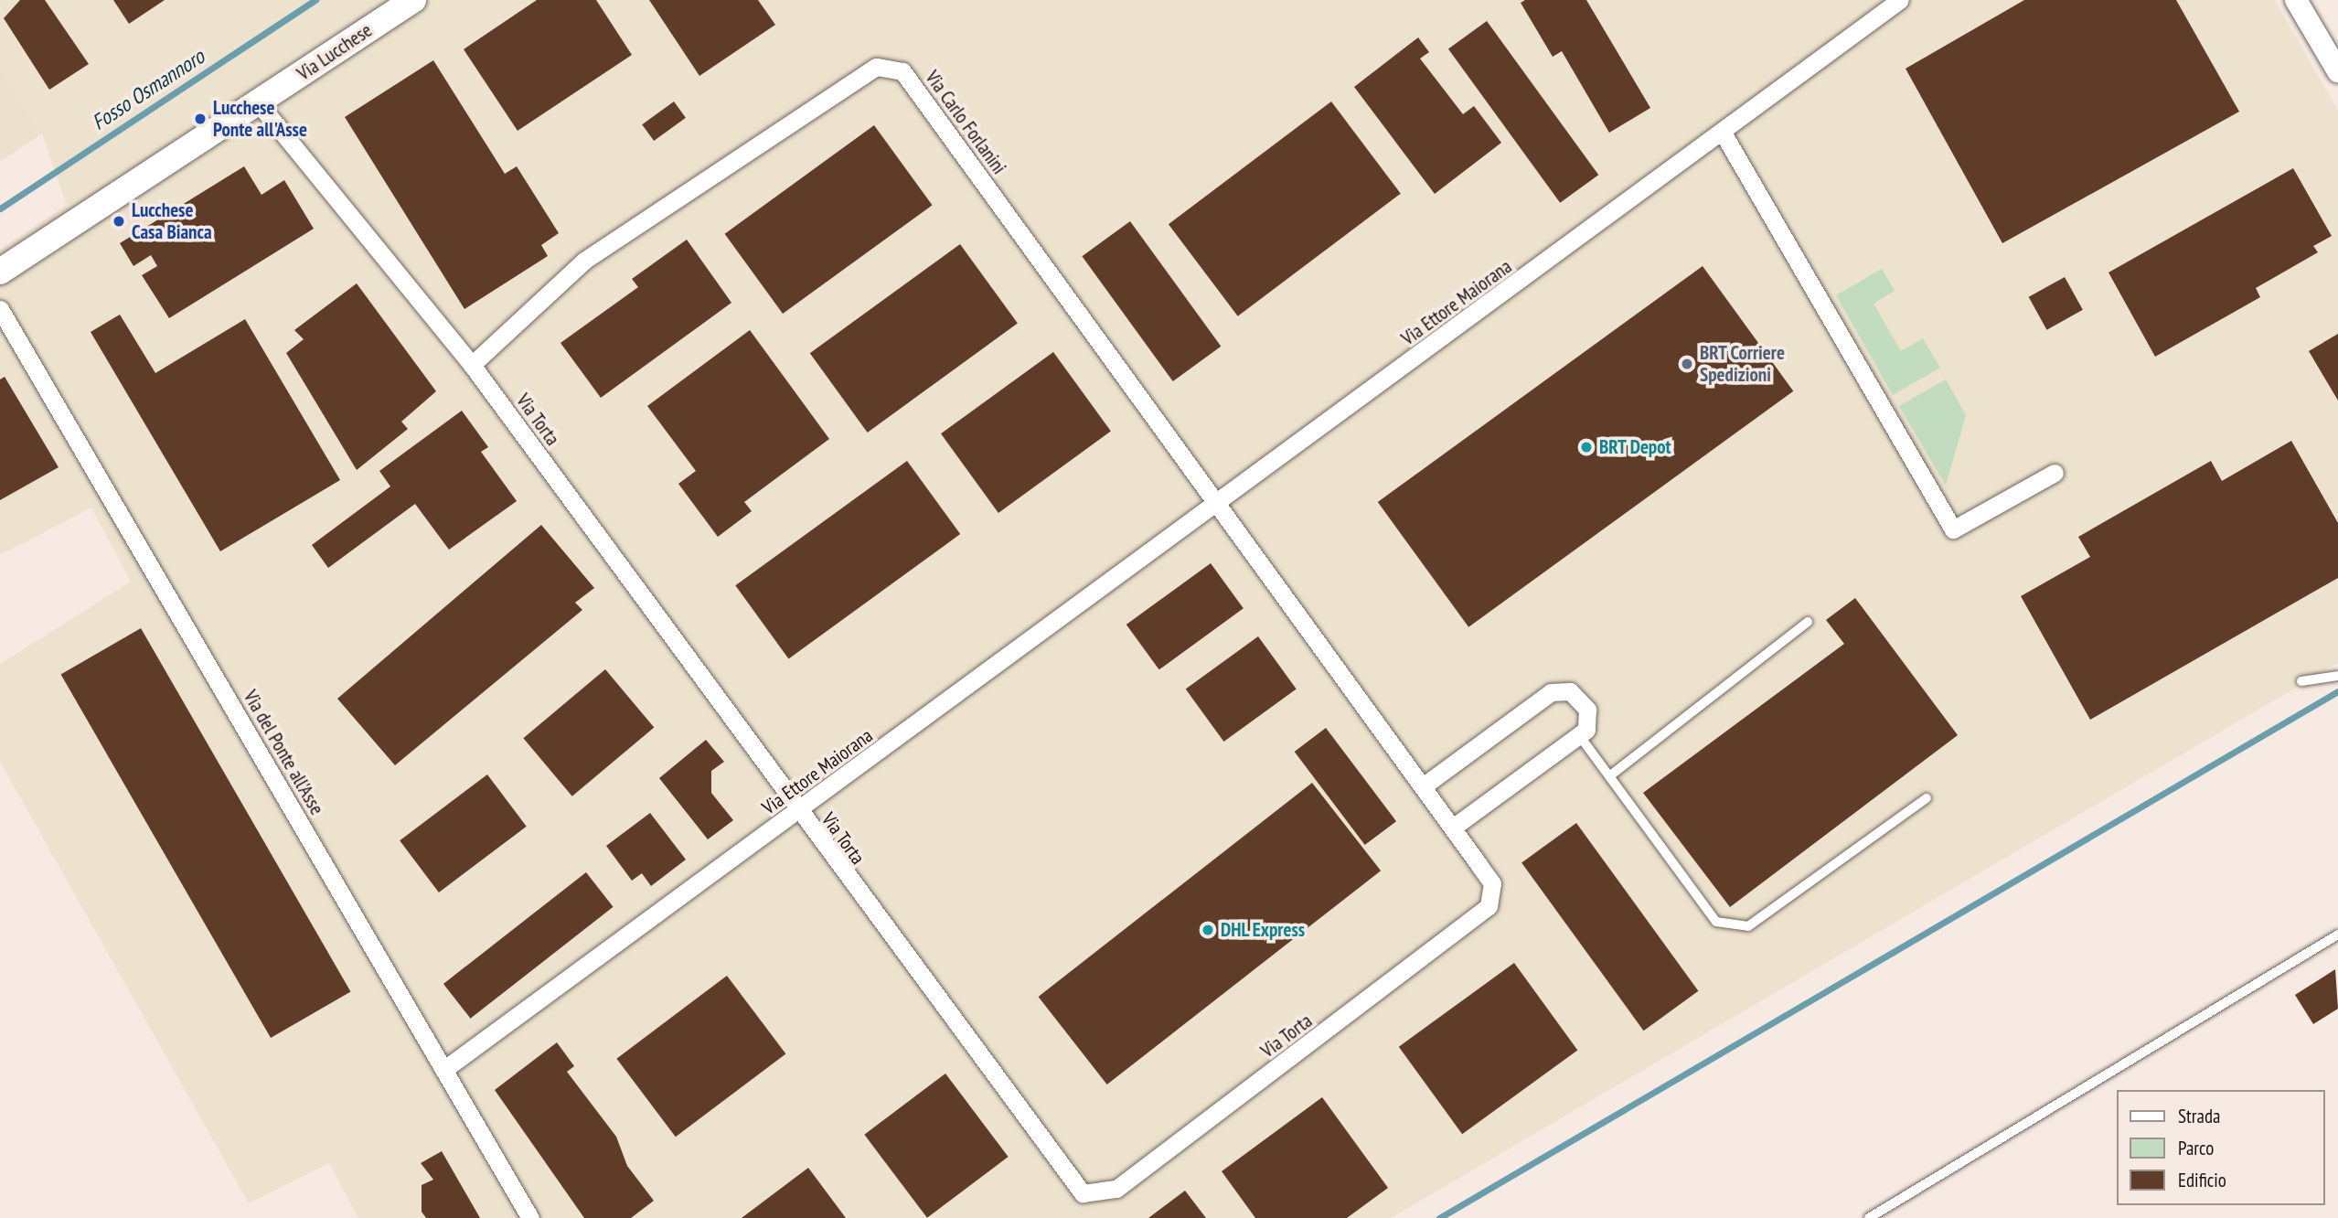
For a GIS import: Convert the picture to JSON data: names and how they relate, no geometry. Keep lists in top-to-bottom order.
{
  "streets": {
    "main road": ["Via Lucchese"],
    "street": [
      "Via Carlo Forlanini",
      "Via Ettore Maiorana",
      "Via Torta",
      "Via del Ponte all'Asse"
    ]
  },
  "crossings": [
    ["Via Lucchese", "Via Torta"],
    ["Via Carlo Forlanini", "Via Ettore Maiorana"],
    ["Via Carlo Forlanini", "Via Torta"],
    ["Via Ettore Maiorana", "Via Torta"],
    ["Via Ettore Maiorana", "Via del Ponte all'Asse"]
  ],
  "water": ["Fosso Osmannoro"],
  "places": [
    "Lucchese Ponte all'Asse",
    "Lucchese Casa Bianca",
    "BRT Corriere Spedizioni",
    "BRT Depot",
    "DHL Express"
  ],
  "legend": ["Strada", "Parco", "Edificio"]
}
